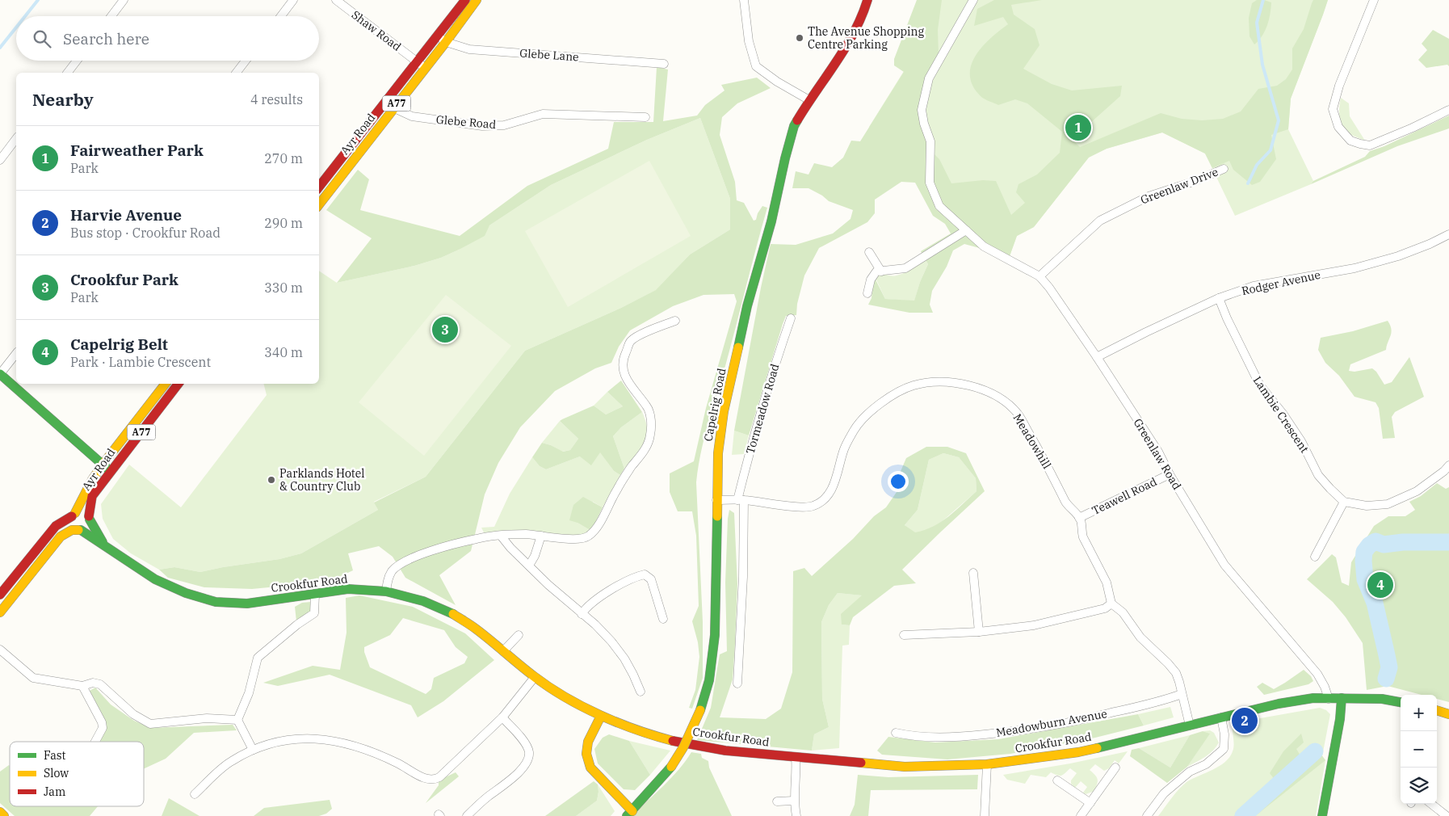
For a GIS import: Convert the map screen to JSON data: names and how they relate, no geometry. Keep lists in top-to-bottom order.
{
  "streets": {
    "street": [
      "Shaw Road",
      "Glebe Lane",
      "A77",
      "Glebe Road",
      "Ayr Road",
      "Greenlaw Drive",
      "Rodger Avenue",
      "Capelrig Road",
      "Tormeadow Road",
      "Lambie Crescent",
      "Meadowhill",
      "Greenlaw Road",
      "Teawell Road",
      "Crookfur Road",
      "Meadowburn Avenue"
    ]
  },
  "crossings": [
    ["Shaw Road", "Ayr Road"],
    ["Glebe Lane", "Ayr Road"],
    ["Glebe Road", "Ayr Road"],
    ["Ayr Road", "Crookfur Road"],
    ["Greenlaw Drive", "Greenlaw Road"],
    ["Rodger Avenue", "Lambie Crescent"],
    ["Rodger Avenue", "Greenlaw Road"],
    ["Capelrig Road", "Meadowhill"],
    ["Tormeadow Road", "Meadowhill"],
    ["Meadowhill", "Teawell Road"],
    ["Greenlaw Road", "Teawell Road"],
    ["Greenlaw Road", "Crookfur Road"]
  ],
  "places": ["The Avenue Shopping Centre Parking", "Parklands Hotel & Country Club"],
  "legend": ["Fast", "Slow", "Jam"],
  "page": {
    "search": "Search here",
    "heading": ["Nearby", "4 results"],
    "pins": [
      "1",
      "3",
      "4",
      "2"
    ],
    "list": [
      {
        "mark": "1",
        "name": "Fairweather Park",
        "note": "Park",
        "value": "270 m"
      },
      {
        "mark": "2",
        "name": "Harvie Avenue",
        "note": "Bus stop · Crookfur Road",
        "value": "290 m"
      },
      {
        "mark": "3",
        "name": "Crookfur Park",
        "note": "Park",
        "value": "330 m"
      },
      {
        "mark": "4",
        "name": "Capelrig Belt",
        "note": "Park · Lambie Crescent",
        "value": "340 m"
      }
    ],
    "map_buttons": ["+", "−"]
  }
}
